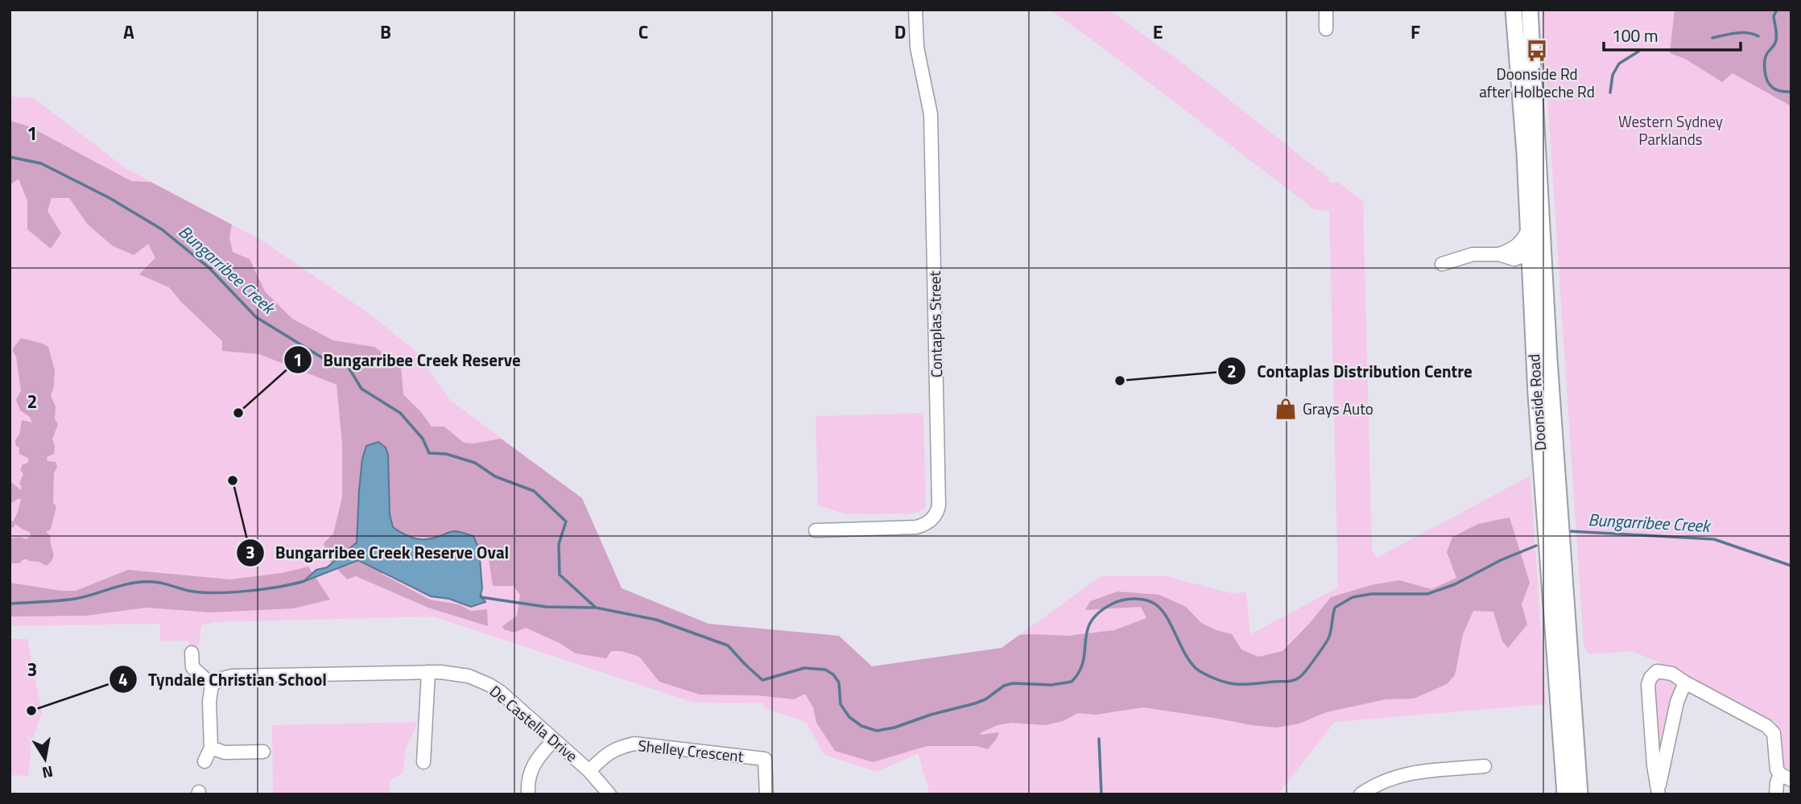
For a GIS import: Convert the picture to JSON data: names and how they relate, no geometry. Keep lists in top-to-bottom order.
{
  "streets": {
    "main road": ["Doonside Road"],
    "street": ["Contaplas Street", "De Castella Drive", "Shelley Crescent"]
  },
  "crossings": [
    ["De Castella Drive", "Shelley Crescent"]
  ],
  "water": ["Bungarribee Creek"],
  "parks": ["Western Sydney Parklands"],
  "places": {
    "bus stop": ["Doonside Rd after Holbeche Rd"],
    "other": [
      "Contaplas Distribution Centre",
      "Bungarribee Creek Reserve",
      "Bungarribee Creek Reserve Oval",
      "Tyndale Christian School"
    ],
    "shop": ["Grays Auto"]
  },
  "scale_bar": "100 m",
  "north": "bottom",
  "grid": {
    "columns": [
      "A",
      "B",
      "C",
      "D",
      "E",
      "F"
    ],
    "rows": ["1", "2", "3"]
  }
}
